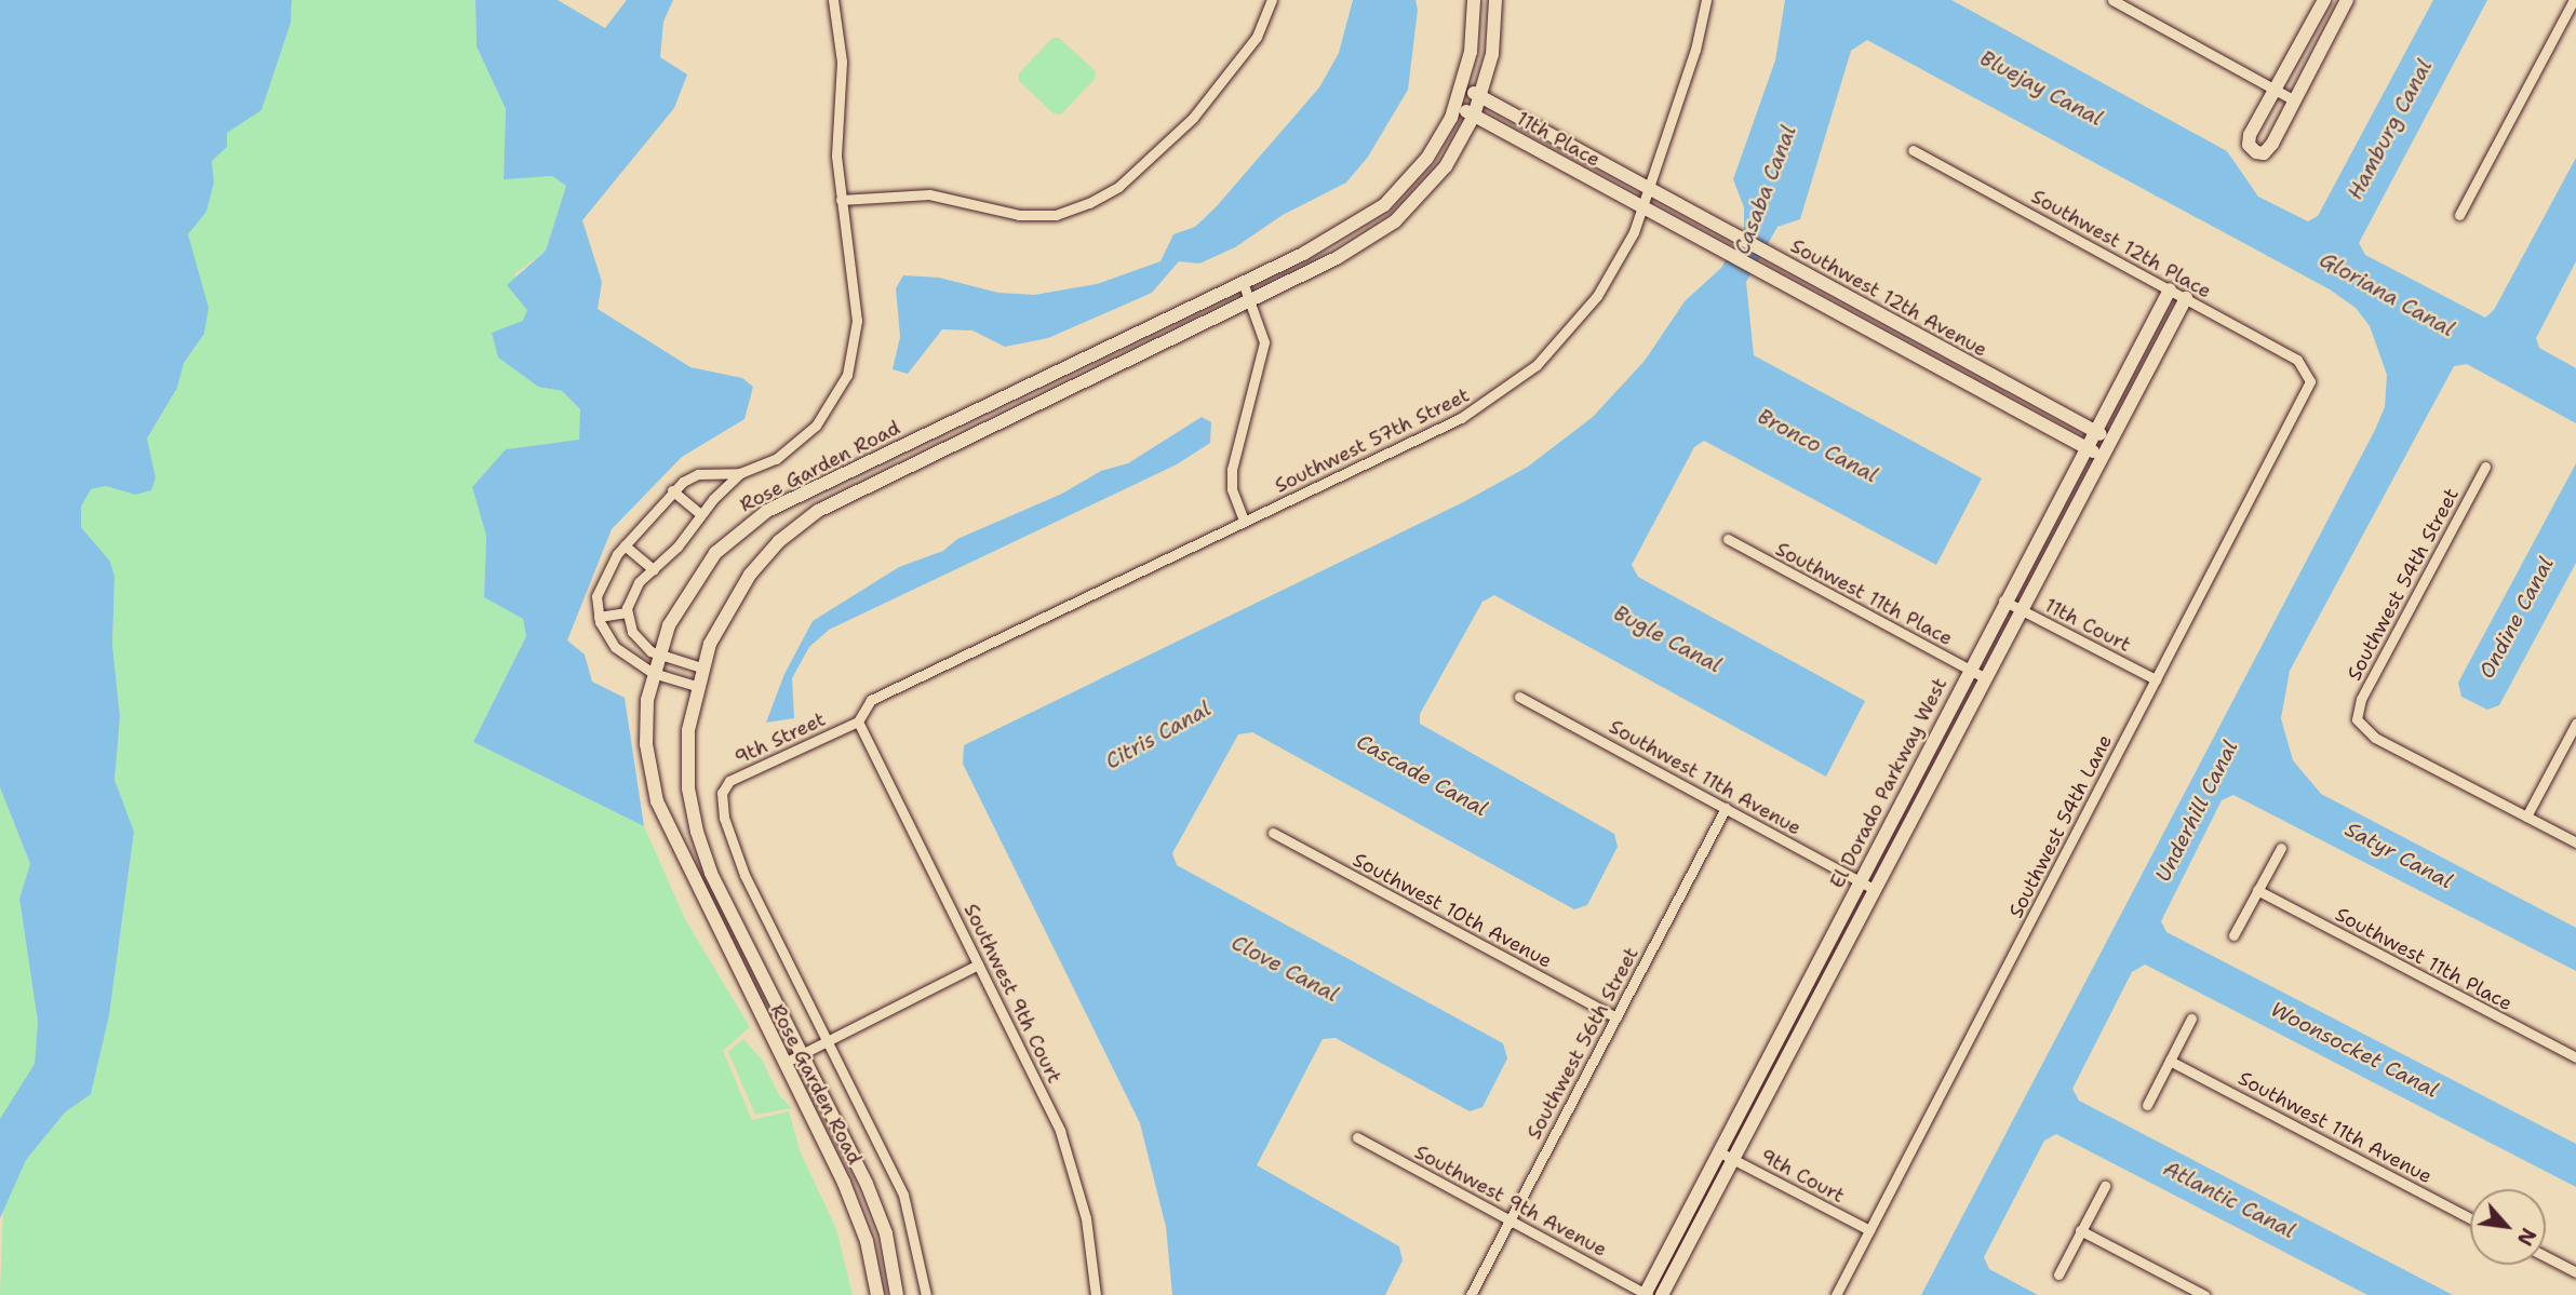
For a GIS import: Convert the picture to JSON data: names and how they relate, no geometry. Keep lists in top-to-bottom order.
{
  "streets": {
    "street": [
      "11th Place",
      "Southwest 12th Place",
      "Southwest 12th Avenue",
      "Southwest 57th Street",
      "Rose Garden Road",
      "Southwest 54th Street",
      "Southwest 11th Place",
      "11th Court",
      "9th Street",
      "Southwest 11th Avenue",
      "El Dorado Parkway West",
      "Southwest 54th Lane",
      "Southwest 10th Avenue",
      "Southwest 9th Court",
      "Southwest 56th Street",
      "9th Court",
      "Southwest 9th Avenue"
    ]
  },
  "crossings": [
    ["11th Place", "Southwest 12th Avenue"],
    ["11th Place", "Southwest 57th Street"],
    ["11th Place", "Rose Garden Road"],
    ["Southwest 12th Place", "El Dorado Parkway West"],
    ["Southwest 12th Place", "Southwest 54th Lane"],
    ["Southwest 12th Avenue", "Southwest 57th Street"],
    ["Southwest 12th Avenue", "El Dorado Parkway West"],
    ["Southwest 57th Street", "9th Street"],
    ["Southwest 57th Street", "Southwest 9th Court"],
    ["Rose Garden Road", "9th Street"],
    ["Southwest 11th Place", "El Dorado Parkway West"],
    ["11th Court", "El Dorado Parkway West"],
    ["11th Court", "Southwest 54th Lane"],
    ["9th Street", "Southwest 9th Court"],
    ["Southwest 11th Avenue", "El Dorado Parkway West"],
    ["Southwest 11th Avenue", "Southwest 56th Street"],
    ["El Dorado Parkway West", "9th Court"],
    ["El Dorado Parkway West", "Southwest 9th Avenue"],
    ["Southwest 54th Lane", "9th Court"],
    ["Southwest 10th Avenue", "Southwest 56th Street"],
    ["Southwest 56th Street", "Southwest 9th Avenue"]
  ],
  "water": [
    "Bluejay Canal",
    "Hamburg Canal",
    "Casaba Canal",
    "Gloriana Canal",
    "Bronco Canal",
    "Ondine Canal",
    "Bugle Canal",
    "Citris Canal",
    "Cascade Canal",
    "Underhill Canal",
    "Satyr Canal",
    "Clove Canal",
    "Woonsocket Canal",
    "Atlantic Canal"
  ],
  "north": "bottom right"
}
